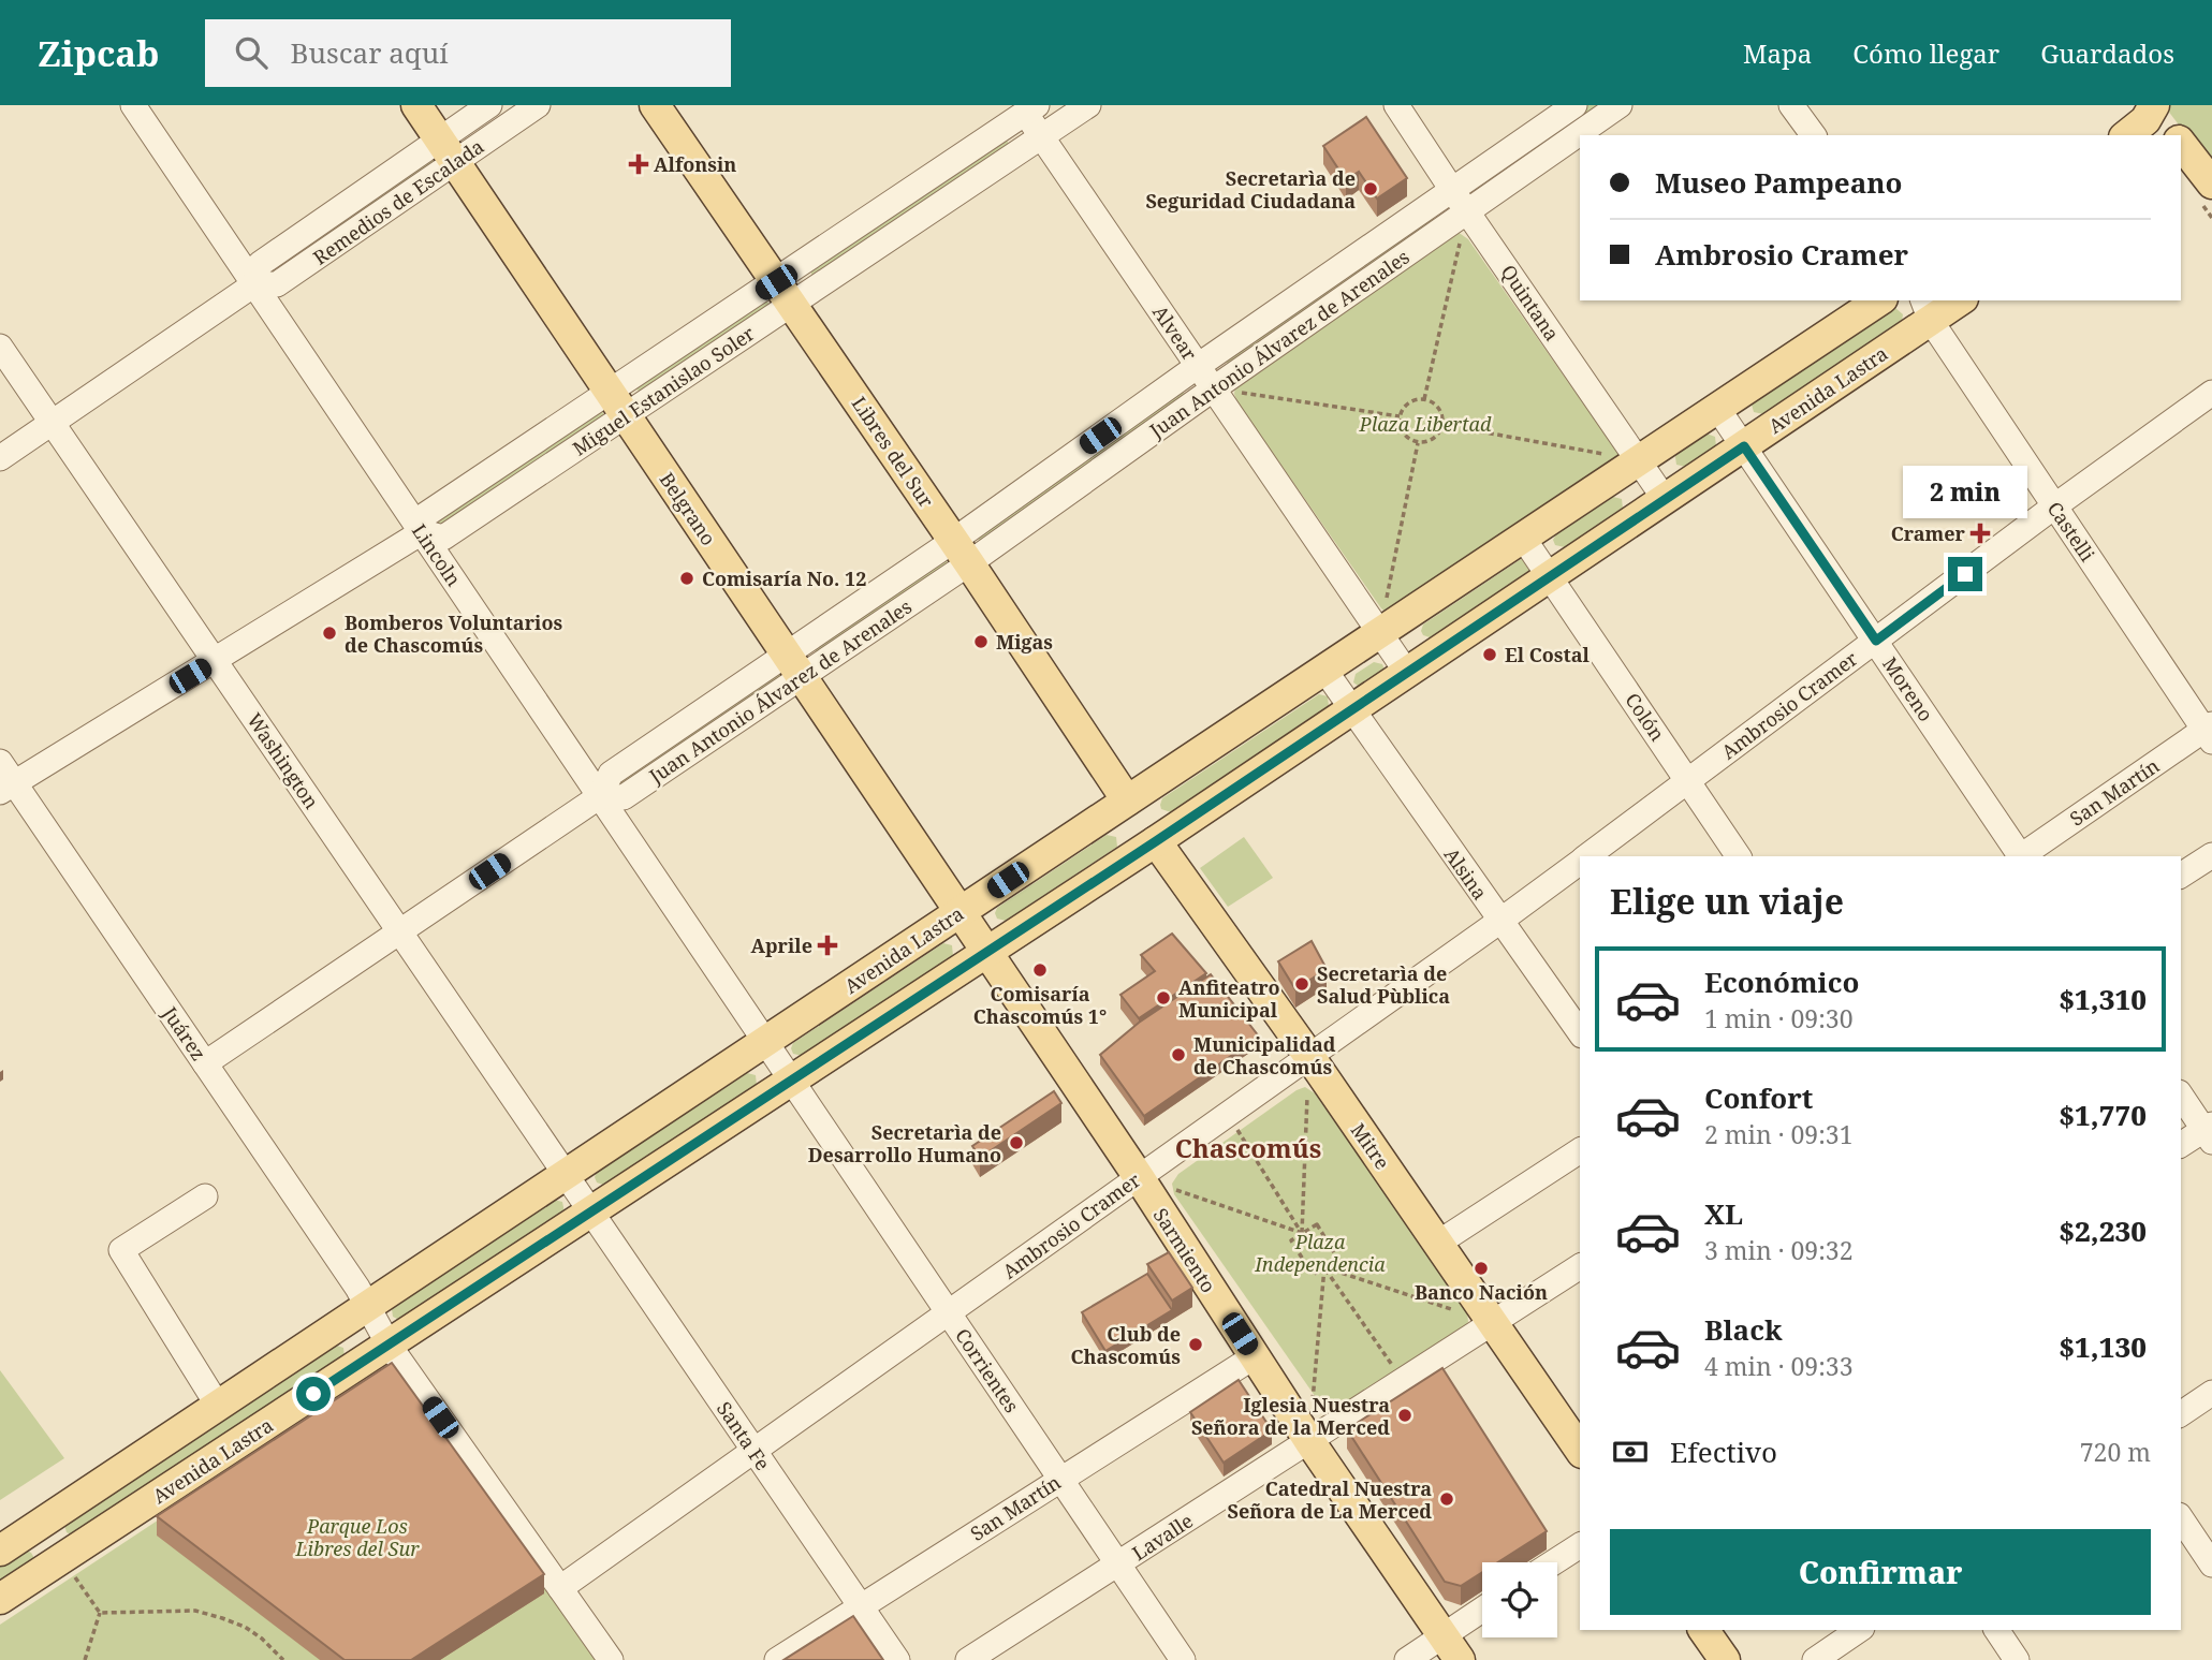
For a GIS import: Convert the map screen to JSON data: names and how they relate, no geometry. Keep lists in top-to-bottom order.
{
  "streets": {
    "main road": [
      "Avenida Lastra",
      "Libres del Sur",
      "Belgrano",
      "Mitre",
      "Sarmiento"
    ],
    "street": [
      "Remedios de Escalada",
      "Quintana",
      "Alvear",
      "Juan Antonio Álvarez de Arenales",
      "Miguel Estanislao Soler",
      "Castelli",
      "Lincoln",
      "Moreno",
      "Ambrosio Cramer",
      "Colón",
      "Washington",
      "San Martín",
      "Alsina",
      "Juárez",
      "Corrientes",
      "Santa Fe",
      "Lavalle"
    ]
  },
  "crossings": [
    ["Remedios de Escalada", "Belgrano"],
    ["Remedios de Escalada", "Lincoln"],
    ["Remedios de Escalada", "Washington"],
    ["Quintana", "Juan Antonio Álvarez de Arenales"],
    ["Quintana", "Avenida Lastra"],
    ["Alvear", "Juan Antonio Álvarez de Arenales"],
    ["Alvear", "Avenida Lastra"],
    ["Alvear", "Miguel Estanislao Soler"],
    ["Juan Antonio Álvarez de Arenales", "Libres del Sur"],
    ["Juan Antonio Álvarez de Arenales", "Belgrano"],
    ["Juan Antonio Álvarez de Arenales", "Lincoln"],
    ["Juan Antonio Álvarez de Arenales", "Washington"],
    ["Juan Antonio Álvarez de Arenales", "Juárez"],
    ["Avenida Lastra", "Libres del Sur"],
    ["Avenida Lastra", "Belgrano"],
    ["Avenida Lastra", "Castelli"],
    ["Avenida Lastra", "Lincoln"],
    ["Avenida Lastra", "Moreno"],
    ["Avenida Lastra", "Colón"],
    ["Avenida Lastra", "Washington"],
    ["Avenida Lastra", "Alsina"],
    ["Avenida Lastra", "Juárez"],
    ["Avenida Lastra", "Mitre"],
    ["Avenida Lastra", "Sarmiento"],
    ["Avenida Lastra", "Corrientes"],
    ["Avenida Lastra", "Santa Fe"],
    ["Miguel Estanislao Soler", "Libres del Sur"],
    ["Miguel Estanislao Soler", "Belgrano"],
    ["Miguel Estanislao Soler", "Lincoln"],
    ["Miguel Estanislao Soler", "Washington"],
    ["Miguel Estanislao Soler", "Juárez"],
    ["Belgrano", "Sarmiento"],
    ["Castelli", "Ambrosio Cramer"],
    ["Castelli", "San Martín"],
    ["Lincoln", "Corrientes"],
    ["Moreno", "Ambrosio Cramer"],
    ["Ambrosio Cramer", "Colón"],
    ["Ambrosio Cramer", "Alsina"],
    ["Ambrosio Cramer", "Juárez"],
    ["Ambrosio Cramer", "Mitre"],
    ["Ambrosio Cramer", "Sarmiento"],
    ["Ambrosio Cramer", "Corrientes"],
    ["Ambrosio Cramer", "Santa Fe"],
    ["Washington", "Santa Fe"],
    ["San Martín", "Sarmiento"],
    ["San Martín", "Corrientes"],
    ["San Martín", "Santa Fe"],
    ["Mitre", "Lavalle"],
    ["Sarmiento", "Lavalle"],
    ["Corrientes", "Lavalle"]
  ],
  "districts": ["Chascomús"],
  "parks": ["Plaza Libertad", "Plaza Independencia", "Parque Los Libres del Sur"],
  "places": {
    "health": ["Alfonsin", "Cramer", "Aprile"],
    "other": [
      "Secretarìa de Seguridad Ciudadana",
      "Comisaría No. 12",
      "Bomberos Voluntarios de Chascomús",
      "Migas",
      "El Costal",
      "Comisaría Chascomús 1°",
      "Secretarìa de Salud Pùblica",
      "Anfiteatro Municipal",
      "Municipalidad de Chascomús",
      "Secretarìa de Desarrollo Humano",
      "Banco Nación",
      "Club de Chascomús",
      "Iglesia Nuestra Señora de la Merced",
      "Catedral Nuestra Señora de La Merced"
    ]
  },
  "page": {
    "header": "Zipcab",
    "search": "Buscar aquí",
    "nav": ["Mapa", "Cómo llegar", "Guardados"],
    "banner": ["Museo Pampeano", "Ambrosio Cramer"],
    "bubble": "2 min",
    "heading": "Elige un viaje",
    "list": [
      {
        "name": "Económico",
        "note": "1 min · 09:30",
        "value": "$1,310"
      },
      {
        "name": "Confort",
        "note": "2 min · 09:31",
        "value": "$1,770"
      },
      {
        "name": "XL",
        "note": "3 min · 09:32",
        "value": "$2,230"
      },
      {
        "name": "Black",
        "note": "4 min · 09:33",
        "value": "$1,130"
      }
    ],
    "pay": ["Efectivo", "720 m"],
    "buttons": "Confirmar"
  }
}
